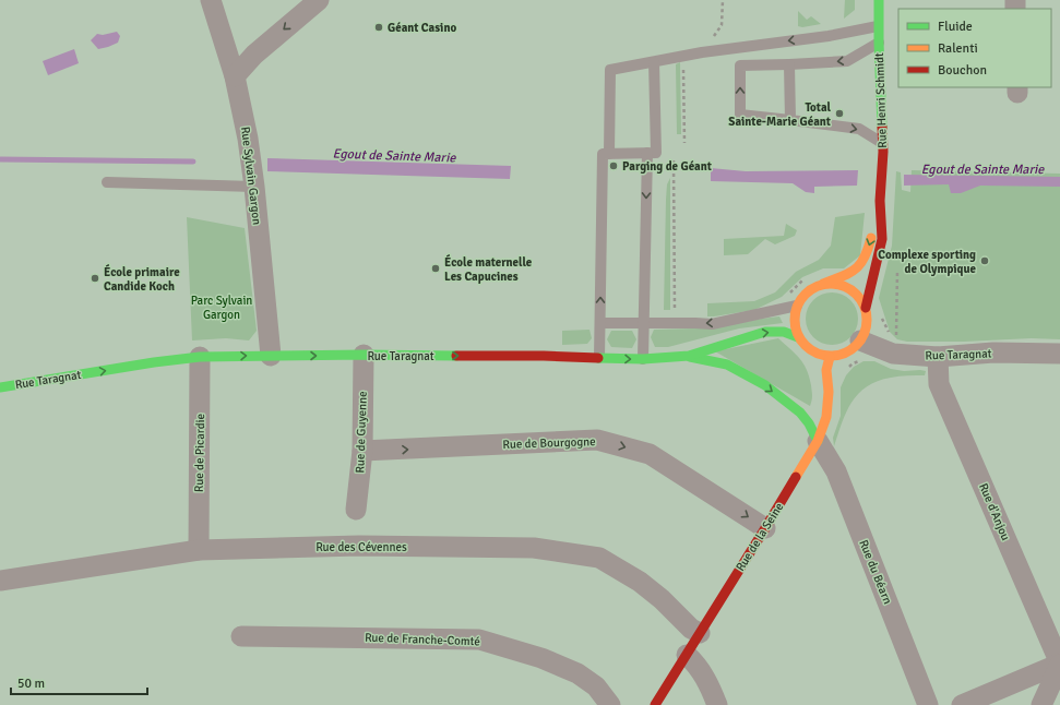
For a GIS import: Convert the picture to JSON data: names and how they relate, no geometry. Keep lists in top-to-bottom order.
{
  "streets": {
    "street": [
      "Rue Henri Schmidt",
      "Rue Sylvain Gargon",
      "Rue Taragnat",
      "Rue de Guyenne",
      "Rue de Bourgogne",
      "Rue de Picardie",
      "Rue d'Anjou",
      "Rue de la Seine",
      "Rue des Cévennes",
      "Rue du Béarn",
      "Rue de Franche-Comté"
    ]
  },
  "crossings": [
    ["Rue Henri Schmidt", "Rue Taragnat"],
    ["Rue Henri Schmidt", "Rue de la Seine"],
    ["Rue Sylvain Gargon", "Rue Taragnat"],
    ["Rue Taragnat", "Rue de Guyenne"],
    ["Rue Taragnat", "Rue de Picardie"],
    ["Rue Taragnat", "Rue d'Anjou"],
    ["Rue Taragnat", "Rue de la Seine"],
    ["Rue de Guyenne", "Rue de Bourgogne"],
    ["Rue de Bourgogne", "Rue de la Seine"],
    ["Rue de Picardie", "Rue des Cévennes"],
    ["Rue de la Seine", "Rue des Cévennes"],
    ["Rue de la Seine", "Rue du Béarn"]
  ],
  "one_way": ["Rue Taragnat", "Rue de Bourgogne"],
  "water": ["Egout de Sainte Marie"],
  "parks": ["Parc Sylvain Gargon"],
  "places": [
    "Géant Casino",
    "Total Sainte-Marie Géant",
    "Parging de Géant",
    "Complexe sporting de Olympique",
    "École maternelle Les Capucines",
    "École primaire Candide Koch"
  ],
  "legend": ["Fluide", "Ralenti", "Bouchon"],
  "scale_bar": "50 m"
}
